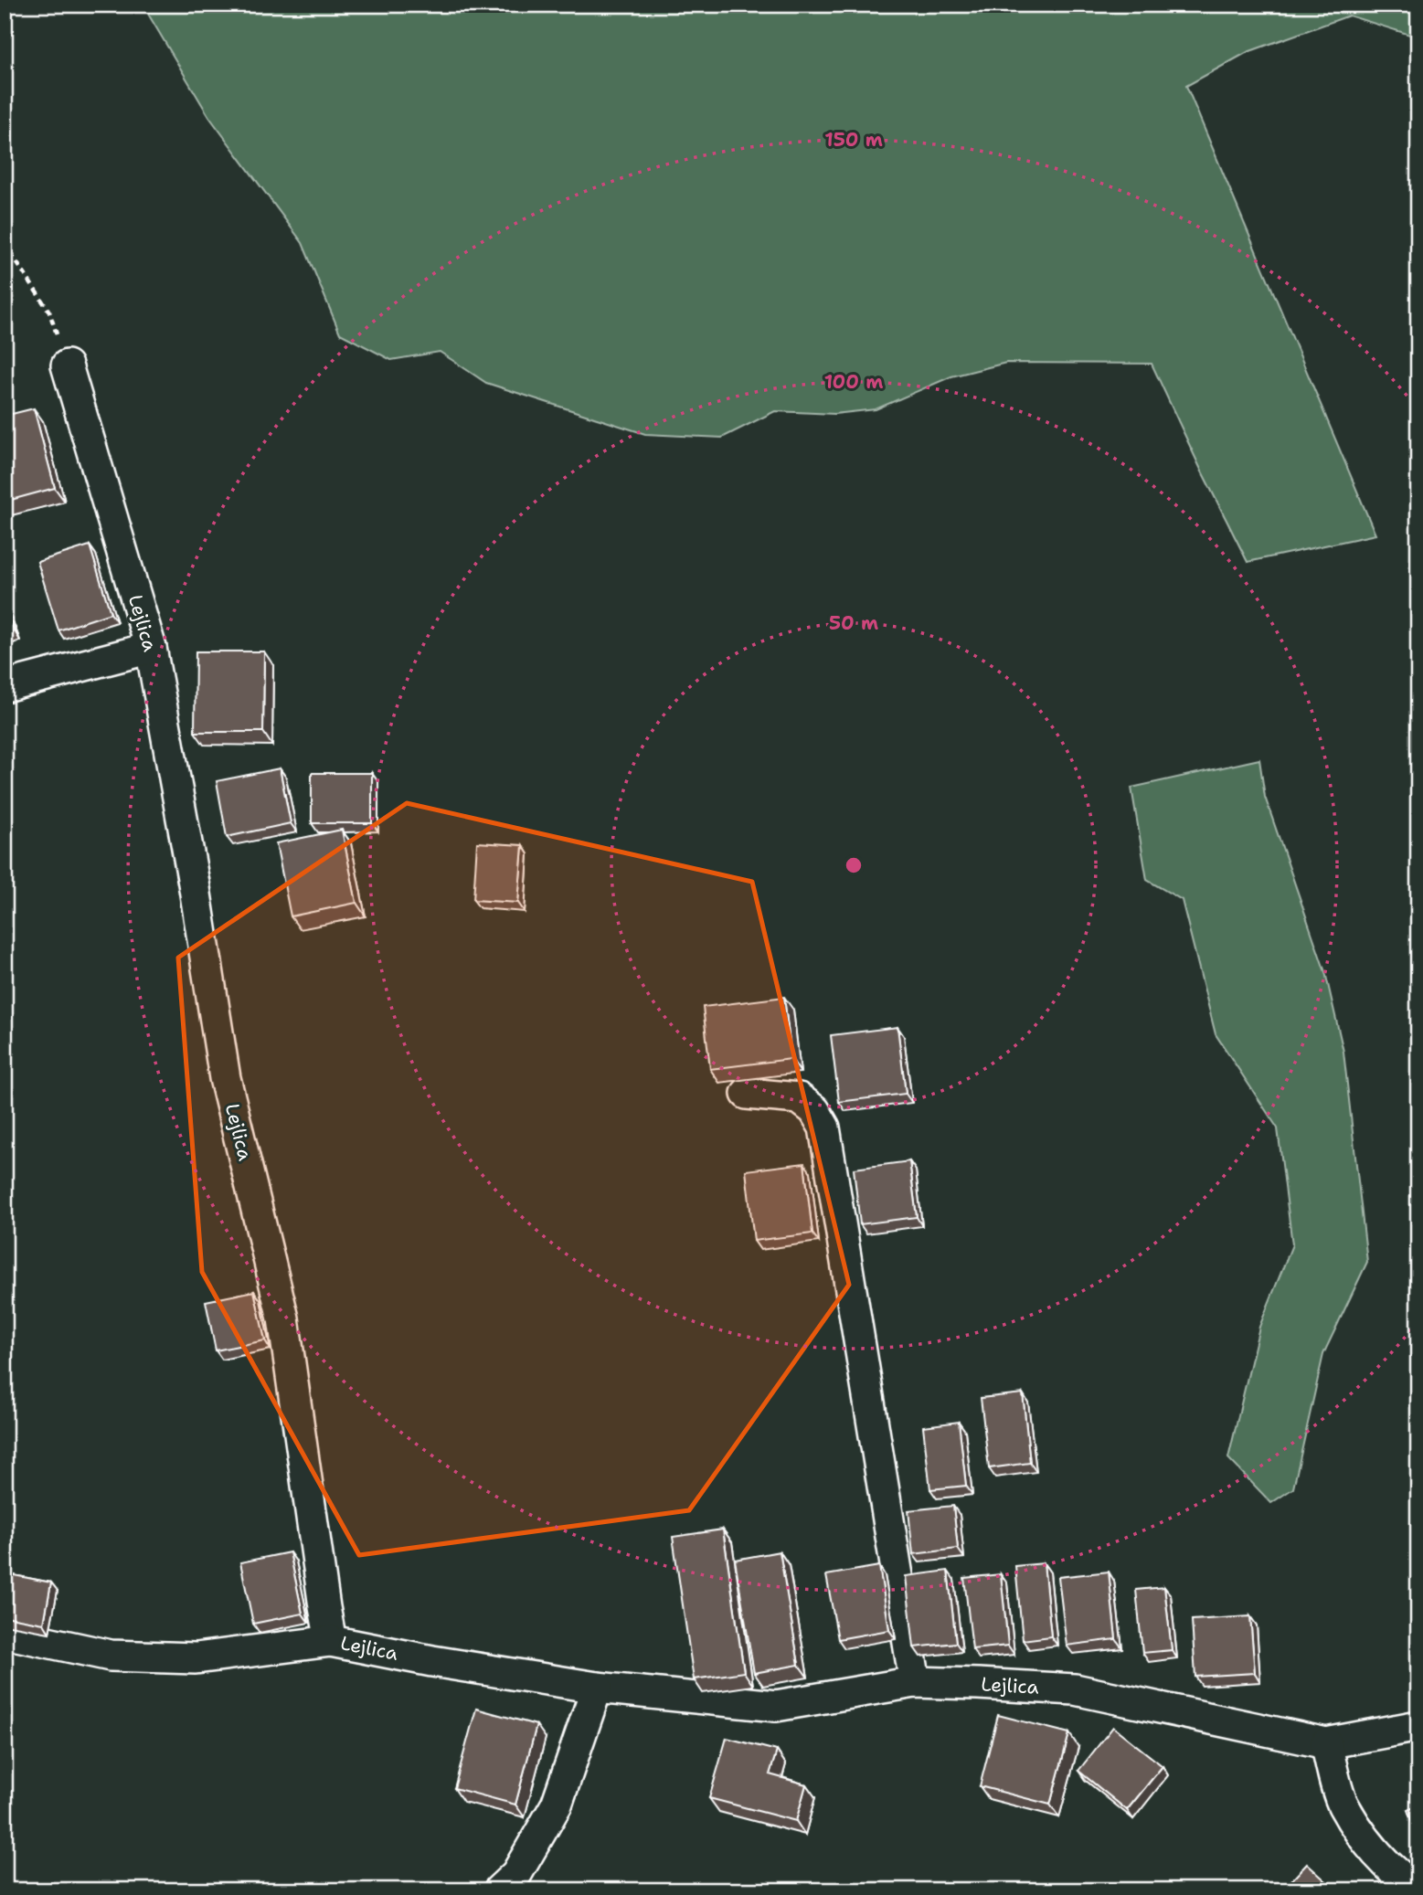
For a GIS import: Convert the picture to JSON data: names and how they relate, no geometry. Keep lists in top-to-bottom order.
{
  "streets": {
    "street": ["Lejlica"]
  },
  "rings": ["150 m", "100 m", "50 m"]
}
